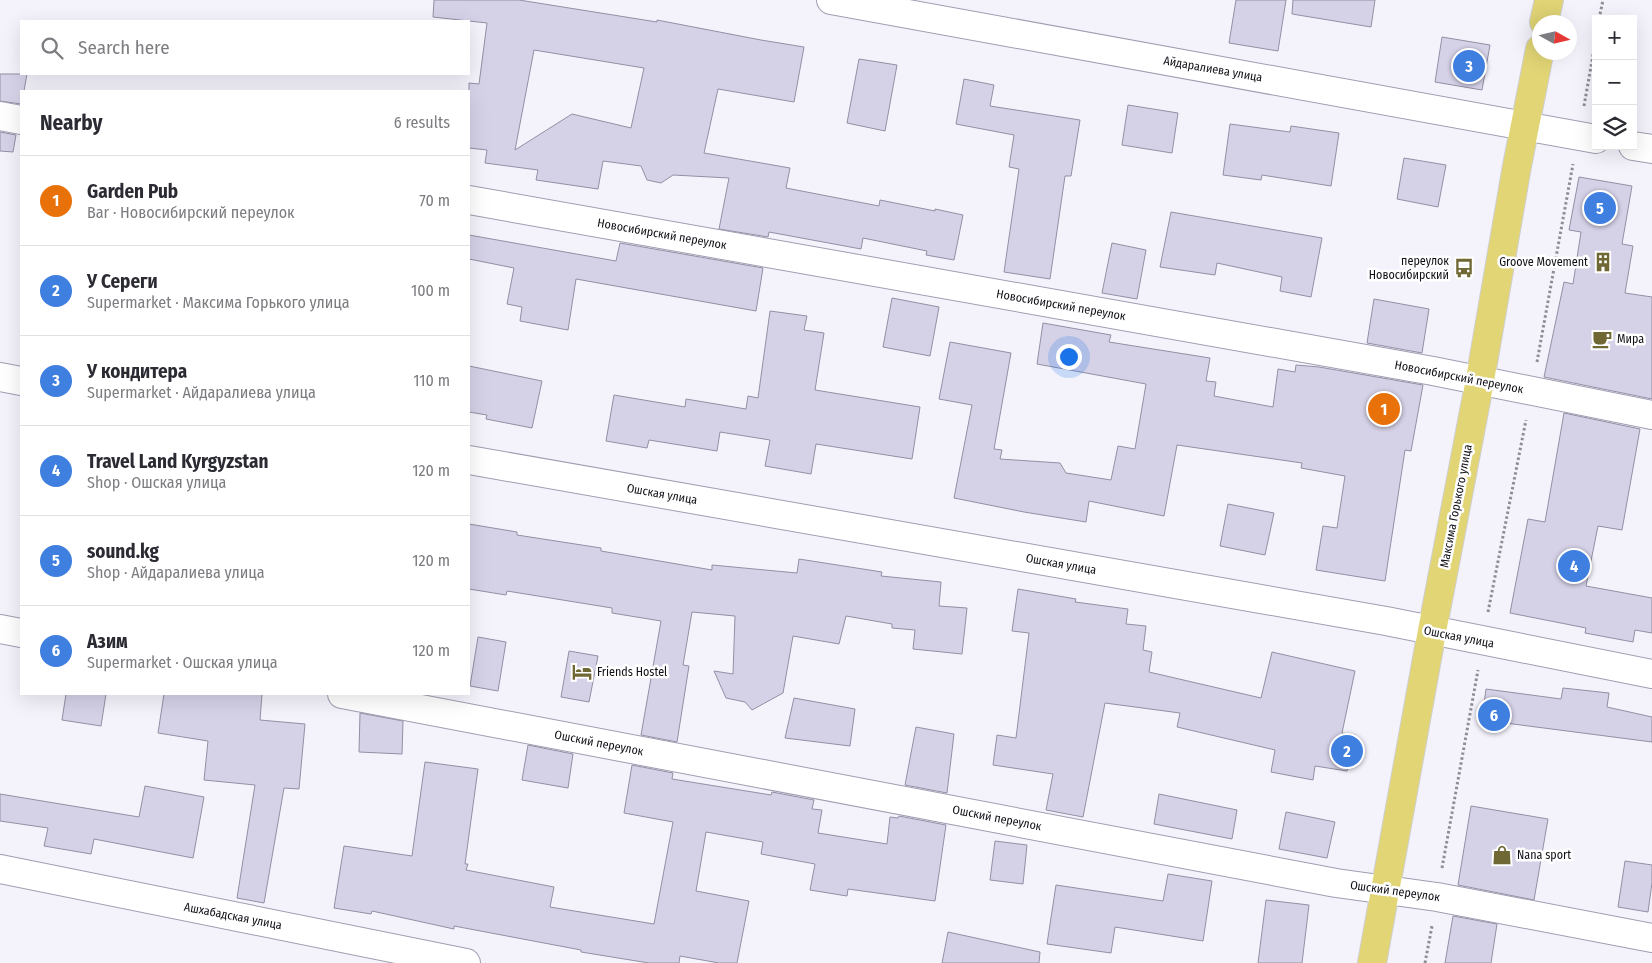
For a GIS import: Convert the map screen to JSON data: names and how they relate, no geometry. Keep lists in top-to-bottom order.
{
  "streets": {
    "main road": ["Максима Горького улица"],
    "street": [
      "Айдаралиева улица",
      "Новосибирский переулок",
      "Ошская улица",
      "Ошский переулок",
      "Ашхабадская улица"
    ]
  },
  "crossings": [
    ["Айдаралиева улица", "Максима Горького улица"],
    ["Новосибирский переулок", "Максима Горького улица"],
    ["Ошская улица", "Максима Горького улица"],
    ["Максима Горького улица", "Ошский переулок"]
  ],
  "places": {
    "building": ["Groove Movement"],
    "bus stop": ["переулок Новосибирский"],
    "cafe": ["Мира"],
    "hotel": ["Friends Hostel"],
    "shop": ["Nana sport"]
  },
  "north": "right",
  "page": {
    "map_buttons": ["+", "−"],
    "search": "Search here",
    "pins": [
      "3",
      "5",
      "1",
      "4",
      "6",
      "2"
    ],
    "heading": ["Nearby", "6 results"],
    "list": [
      {
        "mark": "1",
        "name": "Garden Pub",
        "note": "Bar · Новосибирский переулок",
        "value": "70 m"
      },
      {
        "mark": "2",
        "name": "У Сереги",
        "note": "Supermarket · Максима Горького улица",
        "value": "100 m"
      },
      {
        "mark": "3",
        "name": "У кондитера",
        "note": "Supermarket · Айдаралиева улица",
        "value": "110 m"
      },
      {
        "mark": "4",
        "name": "Travel Land Kyrgyzstan",
        "note": "Shop · Ошская улица",
        "value": "120 m"
      },
      {
        "mark": "5",
        "name": "sound.kg",
        "note": "Shop · Айдаралиева улица",
        "value": "120 m"
      },
      {
        "mark": "6",
        "name": "Азим",
        "note": "Supermarket · Ошская улица",
        "value": "120 m"
      }
    ]
  }
}
